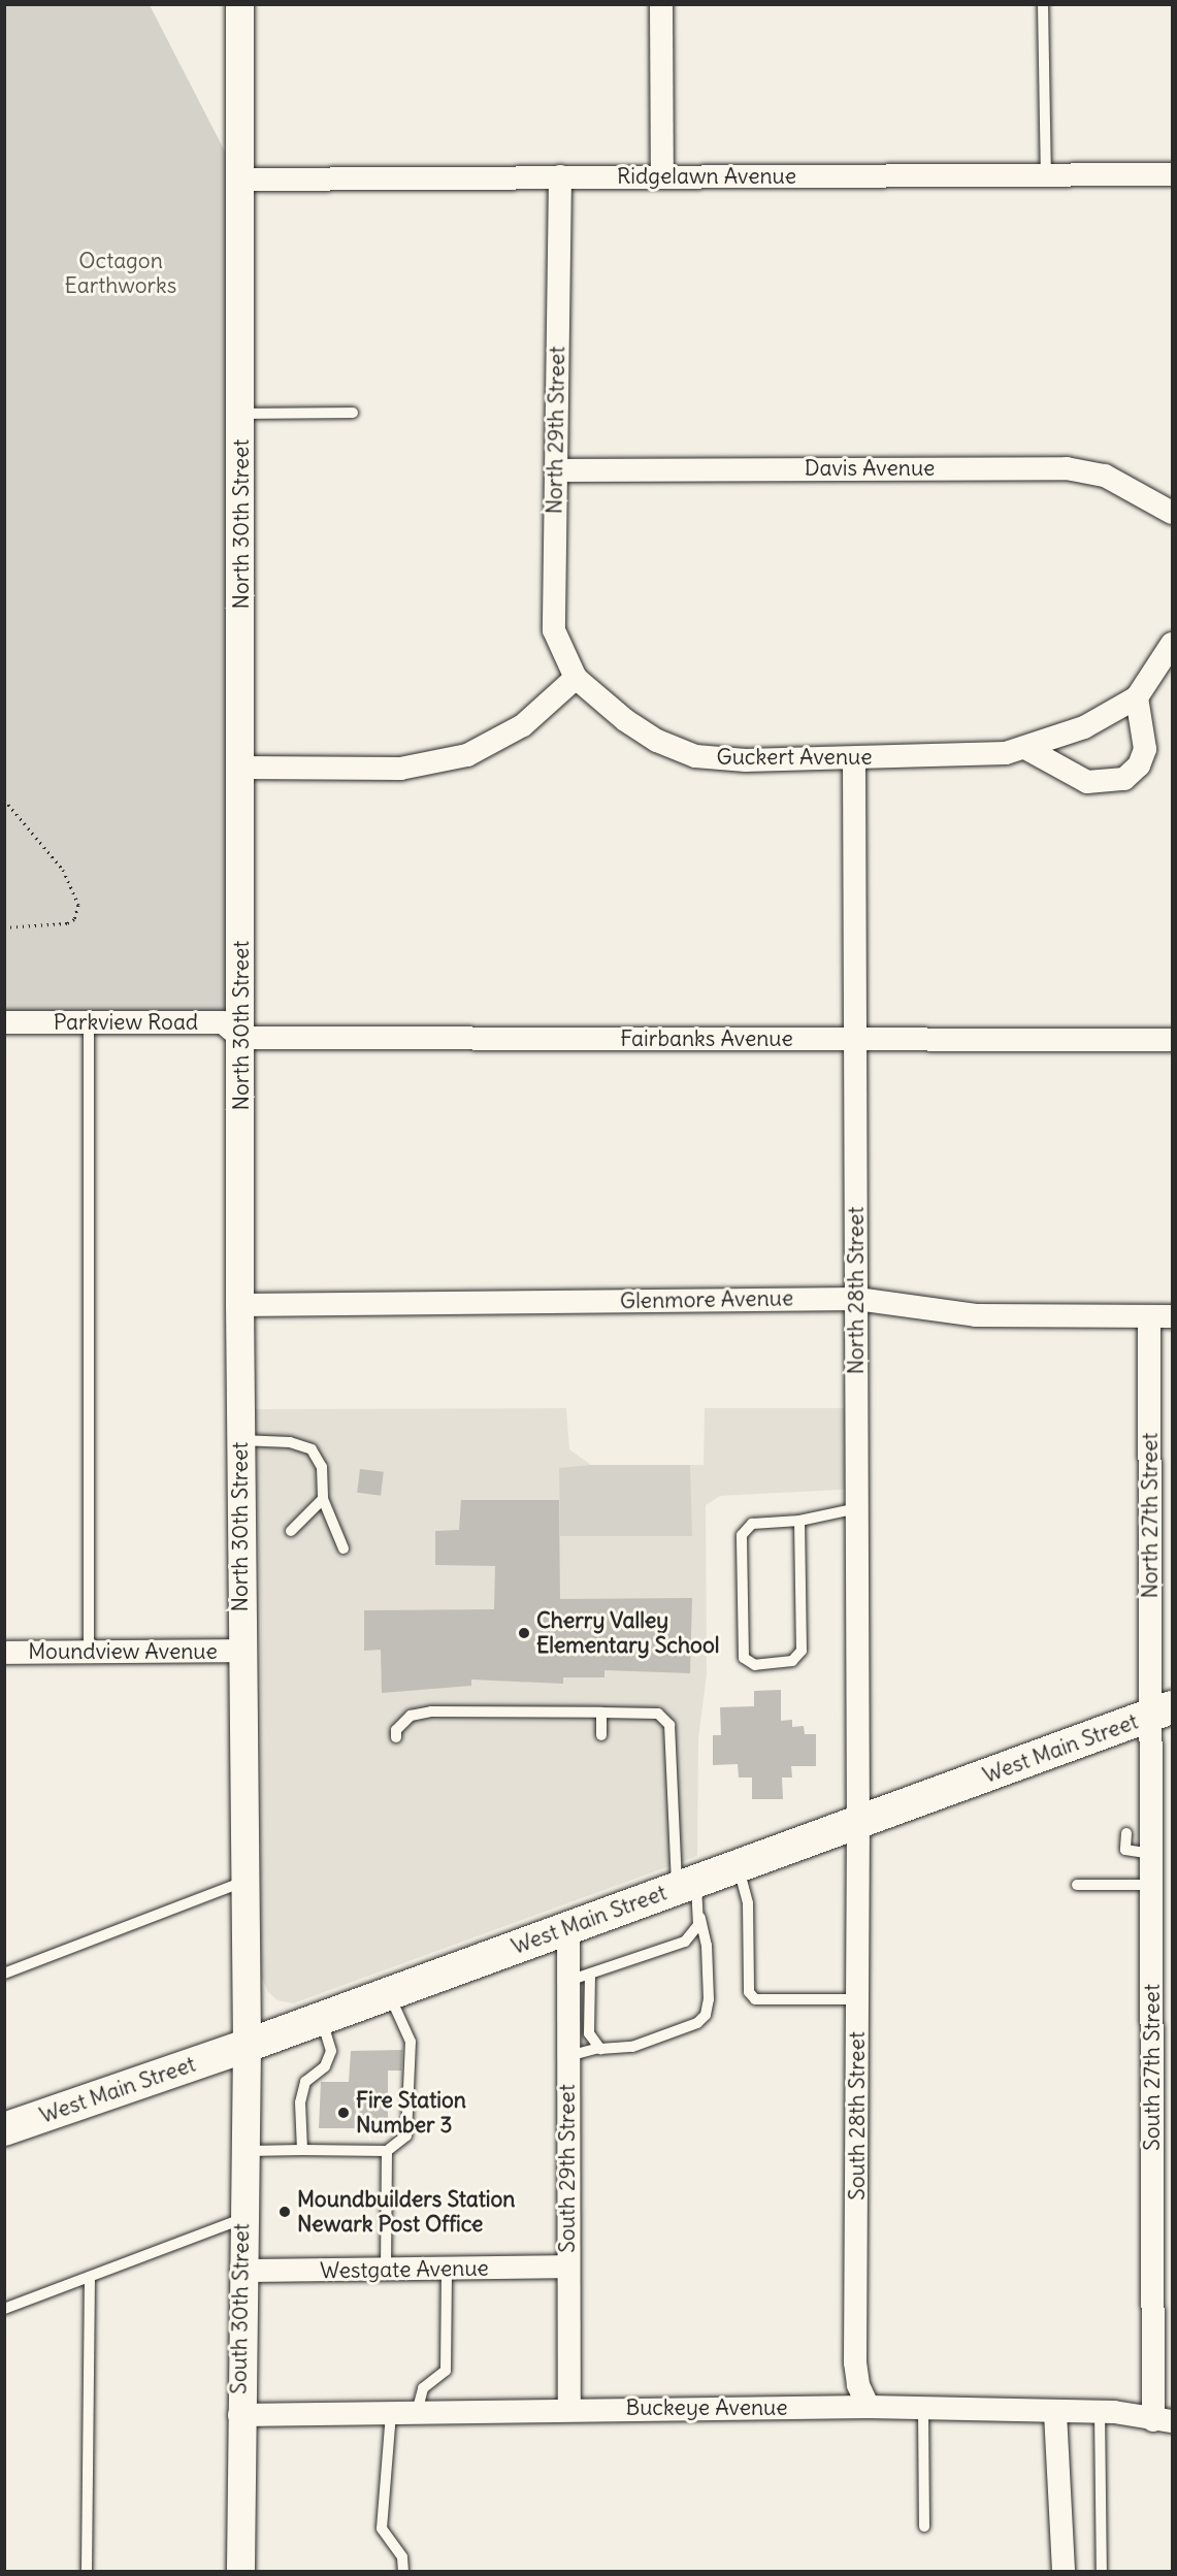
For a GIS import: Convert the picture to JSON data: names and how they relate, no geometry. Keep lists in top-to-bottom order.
{
  "streets": {
    "main road": ["West Main Street"],
    "street": [
      "Ridgelawn Avenue",
      "North 29th Street",
      "Davis Avenue",
      "North 30th Street",
      "Guckert Avenue",
      "Parkview Road",
      "Fairbanks Avenue",
      "North 28th Street",
      "Glenmore Avenue",
      "North 27th Street",
      "Moundview Avenue",
      "South 27th Street",
      "South 28th Street",
      "South 29th Street",
      "Westgate Avenue",
      "South 30th Street",
      "Buckeye Avenue"
    ]
  },
  "crossings": [
    ["Ridgelawn Avenue", "North 29th Street"],
    ["Ridgelawn Avenue", "North 30th Street"],
    ["North 29th Street", "Davis Avenue"],
    ["North 29th Street", "Guckert Avenue"],
    ["North 30th Street", "Parkview Road"],
    ["North 30th Street", "Fairbanks Avenue"],
    ["North 30th Street", "Glenmore Avenue"],
    ["North 30th Street", "Moundview Avenue"],
    ["North 30th Street", "West Main Street"],
    ["North 30th Street", "South 30th Street"],
    ["Guckert Avenue", "North 28th Street"],
    ["Parkview Road", "Fairbanks Avenue"],
    ["Fairbanks Avenue", "North 28th Street"],
    ["North 28th Street", "Glenmore Avenue"],
    ["North 28th Street", "West Main Street"],
    ["North 28th Street", "South 28th Street"],
    ["Glenmore Avenue", "North 27th Street"],
    ["North 27th Street", "West Main Street"],
    ["North 27th Street", "South 27th Street"],
    ["West Main Street", "South 27th Street"],
    ["West Main Street", "South 28th Street"],
    ["West Main Street", "South 29th Street"],
    ["West Main Street", "South 30th Street"],
    ["South 27th Street", "Buckeye Avenue"],
    ["South 28th Street", "Buckeye Avenue"],
    ["South 29th Street", "Westgate Avenue"],
    ["South 29th Street", "Buckeye Avenue"],
    ["Westgate Avenue", "South 30th Street"],
    ["South 30th Street", "Buckeye Avenue"]
  ],
  "parks": ["Octagon Earthworks"],
  "places": ["Cherry Valley Elementary School", "Fire Station Number 3", "Moundbuilders Station Newark Post Office"]
}
